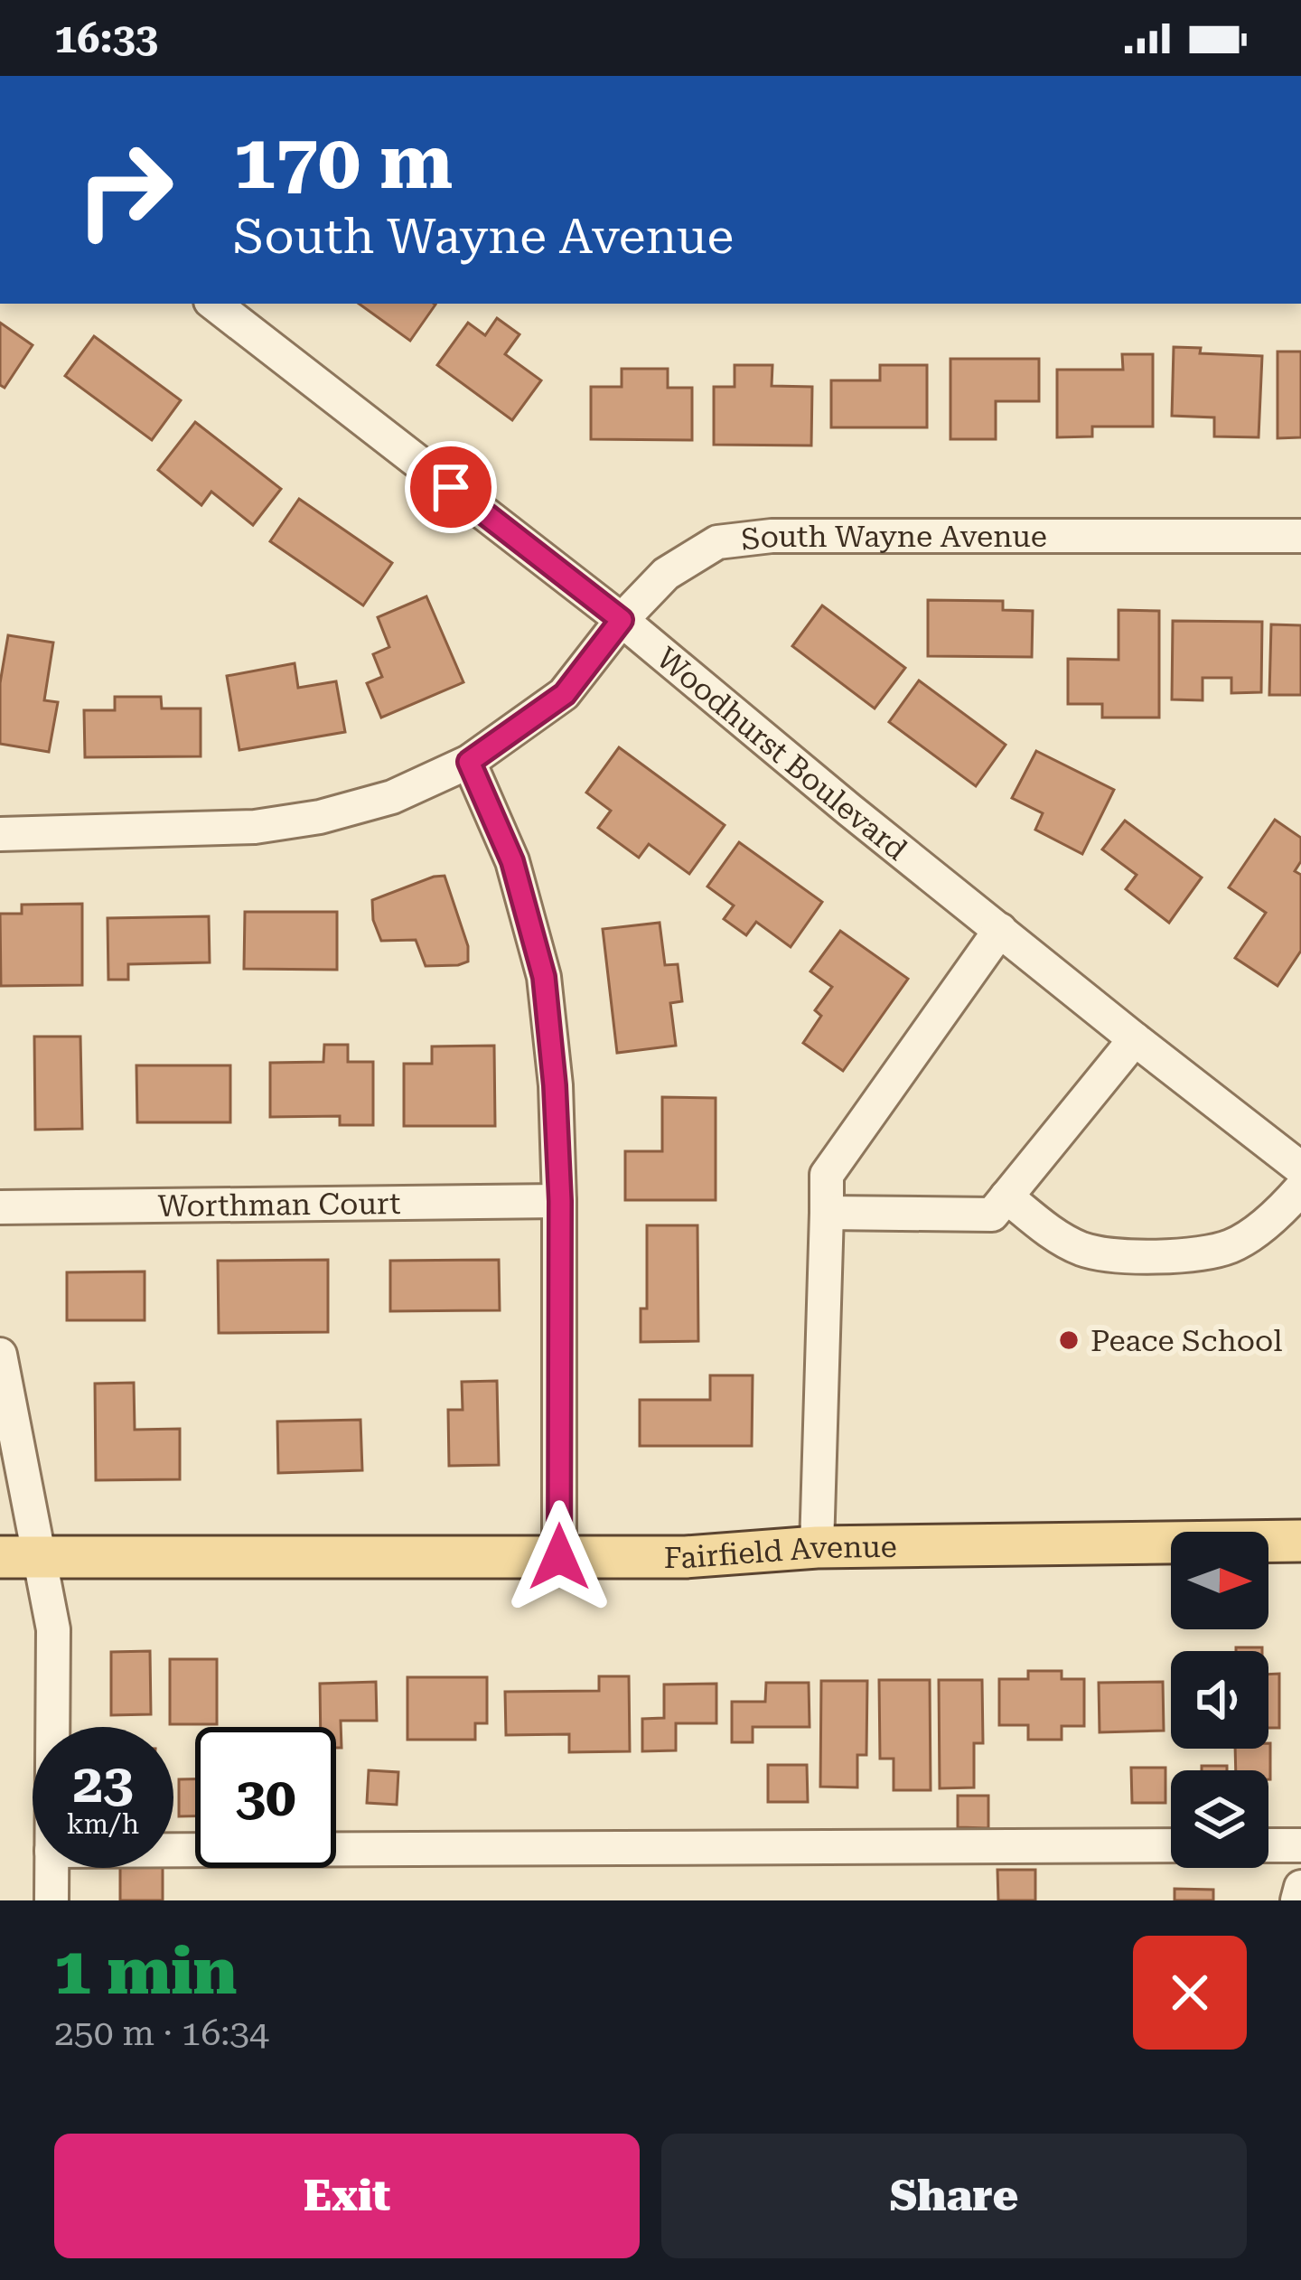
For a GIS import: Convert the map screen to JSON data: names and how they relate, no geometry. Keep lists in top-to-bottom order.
{
  "streets": {
    "main road": ["Fairfield Avenue"],
    "street": ["South Wayne Avenue", "Woodhurst Boulevard", "Worthman Court"]
  },
  "crossings": [
    ["South Wayne Avenue", "Woodhurst Boulevard"]
  ],
  "places": ["Peace School"],
  "north": "right",
  "page": {
    "status": "16:33",
    "turn": ["170 m", "South Wayne Avenue"],
    "speed": "23 km/h",
    "limit": "30",
    "heading": ["1 min", "250 m · 16:34"],
    "buttons": ["Exit", "Share"]
  }
}
